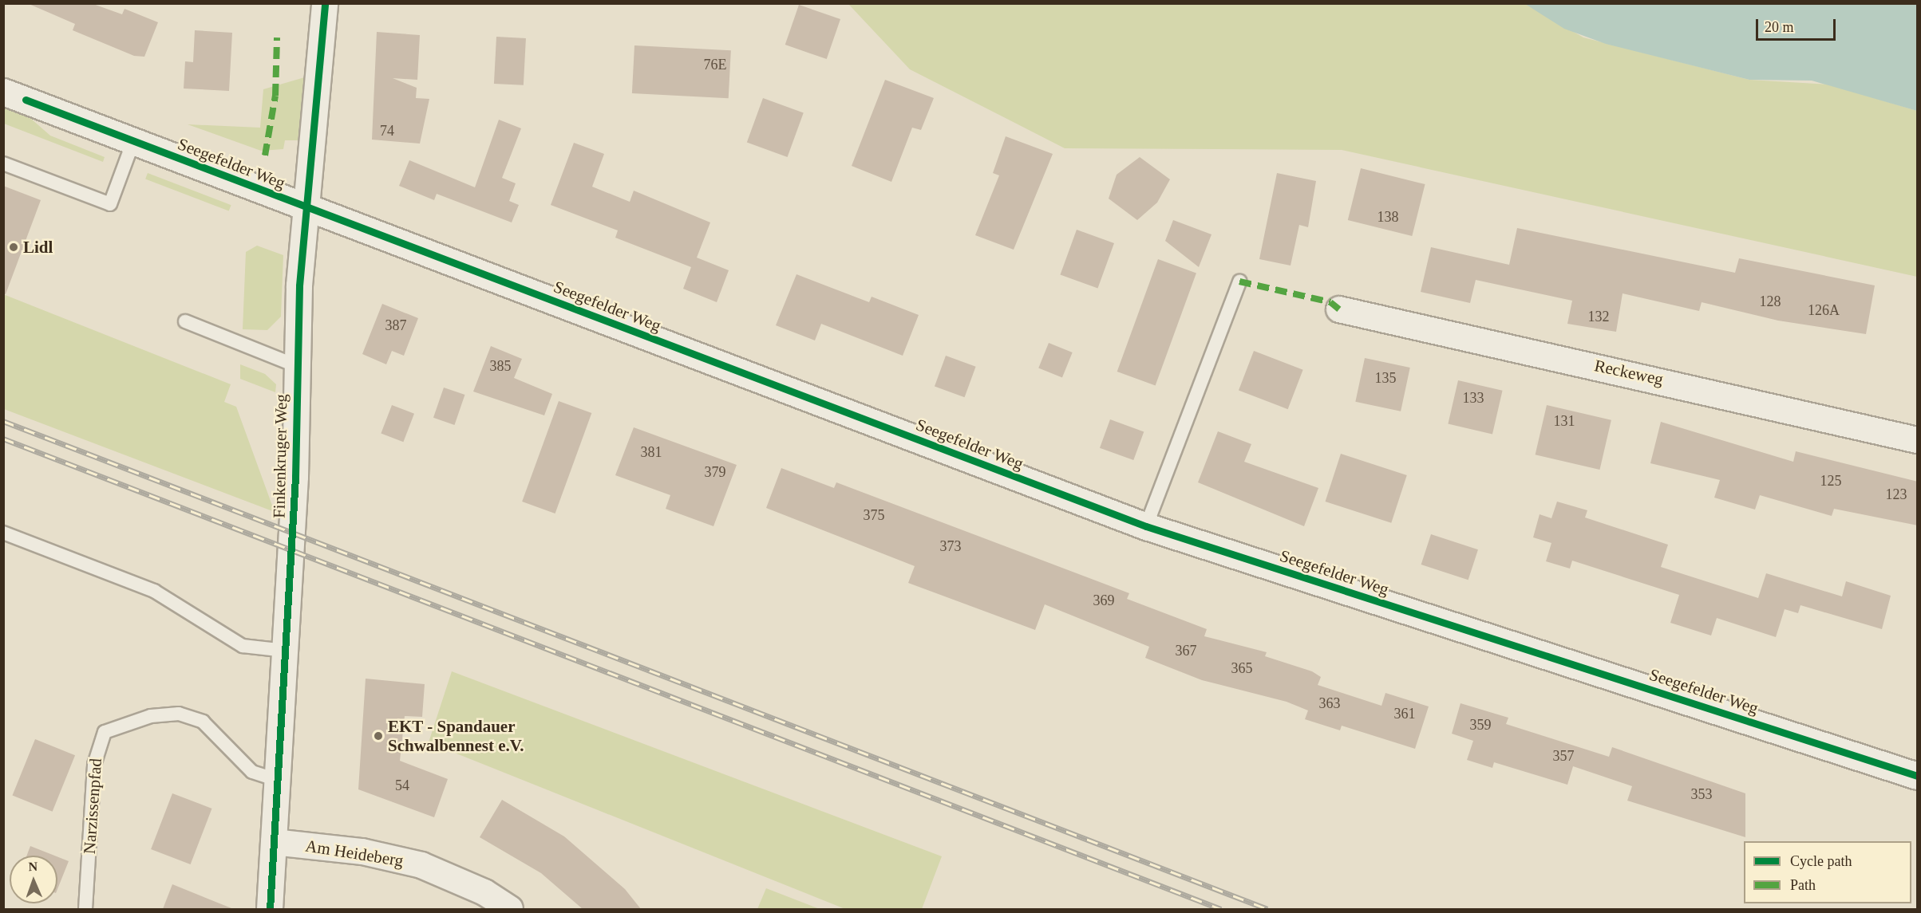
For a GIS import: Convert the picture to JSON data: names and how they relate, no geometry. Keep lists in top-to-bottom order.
{
  "streets": {
    "street": [
      "Seegefelder Weg",
      "Reckeweg",
      "Finkenkruger Weg",
      "Am Heideberg"
    ],
    "lane": ["Narzissenpfad"]
  },
  "crossings": [
    ["Seegefelder Weg", "Finkenkruger Weg"],
    ["Finkenkruger Weg", "Narzissenpfad"],
    ["Finkenkruger Weg", "Am Heideberg"]
  ],
  "places": ["Lidl", "EKT - Spandauer Schwalbennest e.V."],
  "house_numbers": [
    "76E",
    "74",
    "138",
    "128",
    "126A",
    "132",
    "387",
    "385",
    "135",
    "133",
    "131",
    "381",
    "379",
    "125",
    "123",
    "375",
    "373",
    "369",
    "367",
    "365",
    "363",
    "361",
    "359",
    "357",
    "54",
    "353"
  ],
  "legend": ["Cycle path", "Path"],
  "scale_bar": "20 m",
  "north": "top"
}
